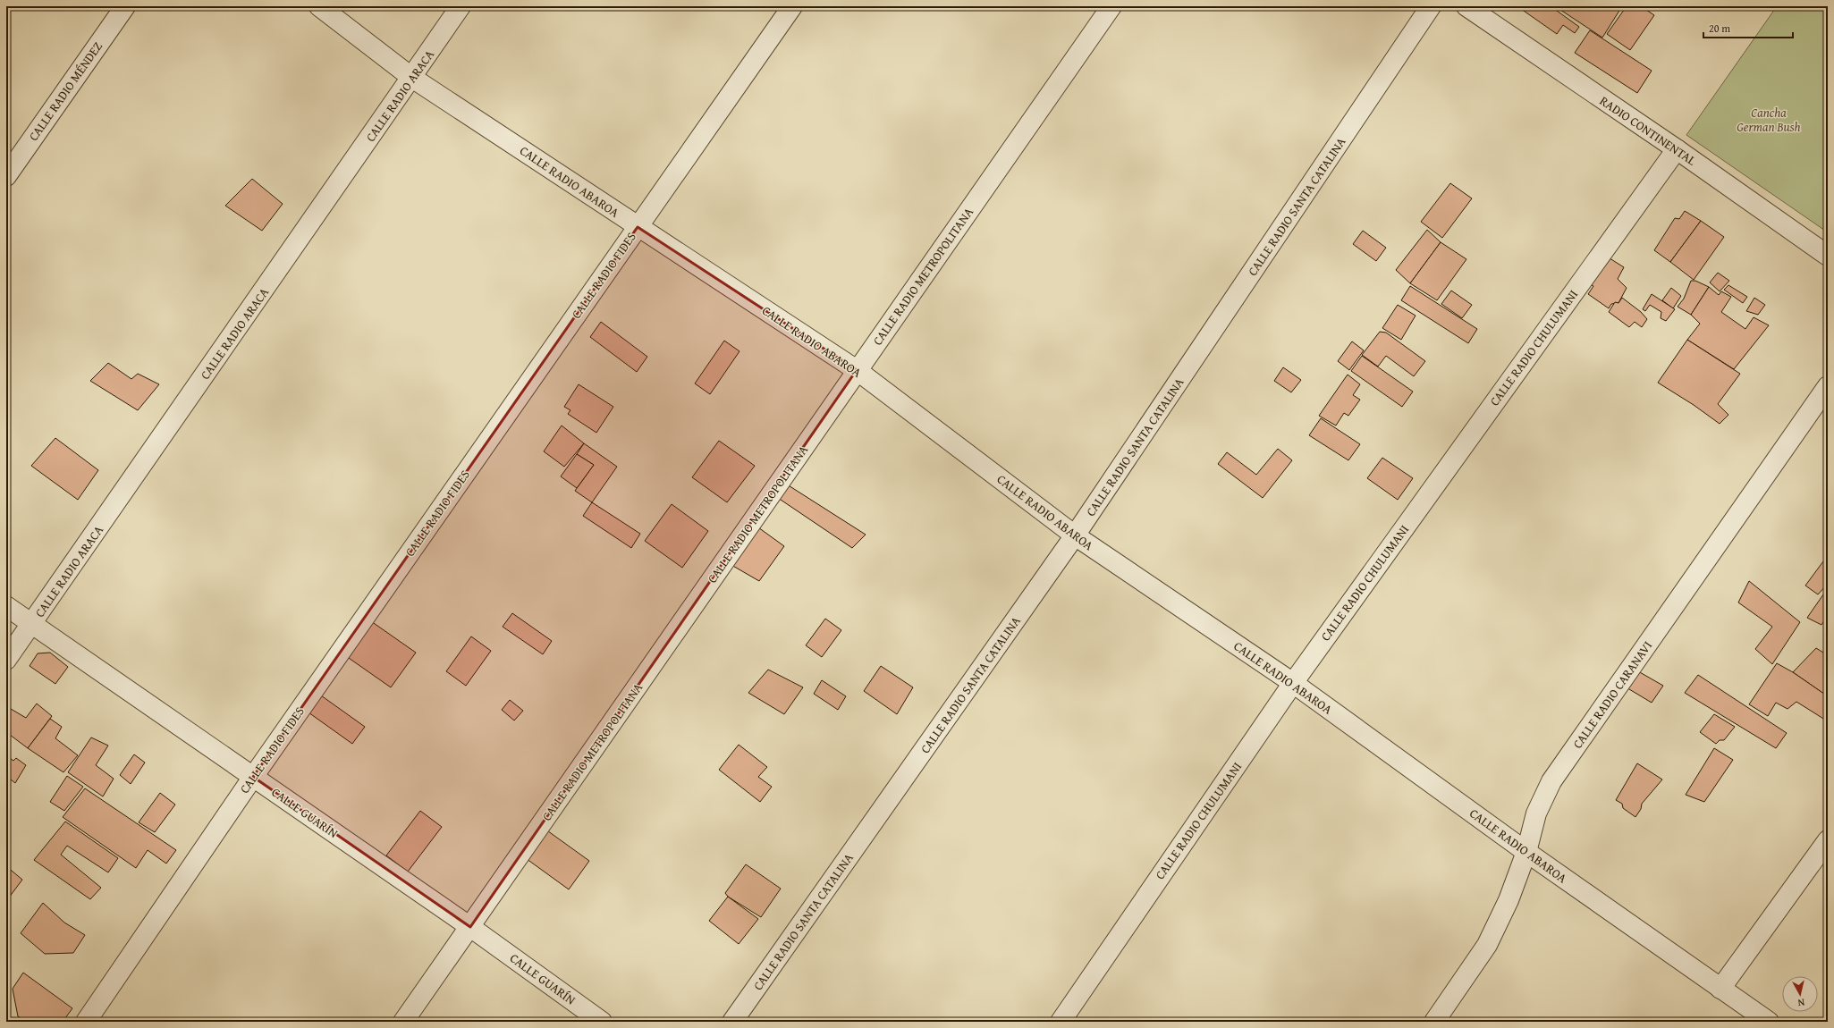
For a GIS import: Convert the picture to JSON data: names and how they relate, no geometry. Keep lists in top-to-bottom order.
{
  "streets": {
    "street": [
      "CALLE RADIO MÉNDEZ",
      "CALLE RADIO ARACA",
      "RADIO CONTINENTAL",
      "CALLE RADIO ABAROA",
      "CALLE RADIO SANTA CATALINA",
      "CALLE RADIO FIDES",
      "CALLE RADIO METROPOLITANA",
      "CALLE RADIO CHULUMANI",
      "CALLE RADIO CARANAVI",
      "CALLE GUARÍN"
    ]
  },
  "crossings": [
    ["CALLE RADIO ARACA", "CALLE RADIO ABAROA"],
    ["CALLE RADIO ARACA", "CALLE GUARÍN"],
    ["RADIO CONTINENTAL", "CALLE RADIO CHULUMANI"],
    ["CALLE RADIO ABAROA", "CALLE RADIO SANTA CATALINA"],
    ["CALLE RADIO ABAROA", "CALLE RADIO FIDES"],
    ["CALLE RADIO ABAROA", "CALLE RADIO METROPOLITANA"],
    ["CALLE RADIO ABAROA", "CALLE RADIO CHULUMANI"],
    ["CALLE RADIO ABAROA", "CALLE RADIO CARANAVI"],
    ["CALLE RADIO FIDES", "CALLE GUARÍN"],
    ["CALLE RADIO METROPOLITANA", "CALLE GUARÍN"]
  ],
  "parks": ["Cancha German Bush"],
  "scale_bar": "20 m",
  "north": "bottom"
}
